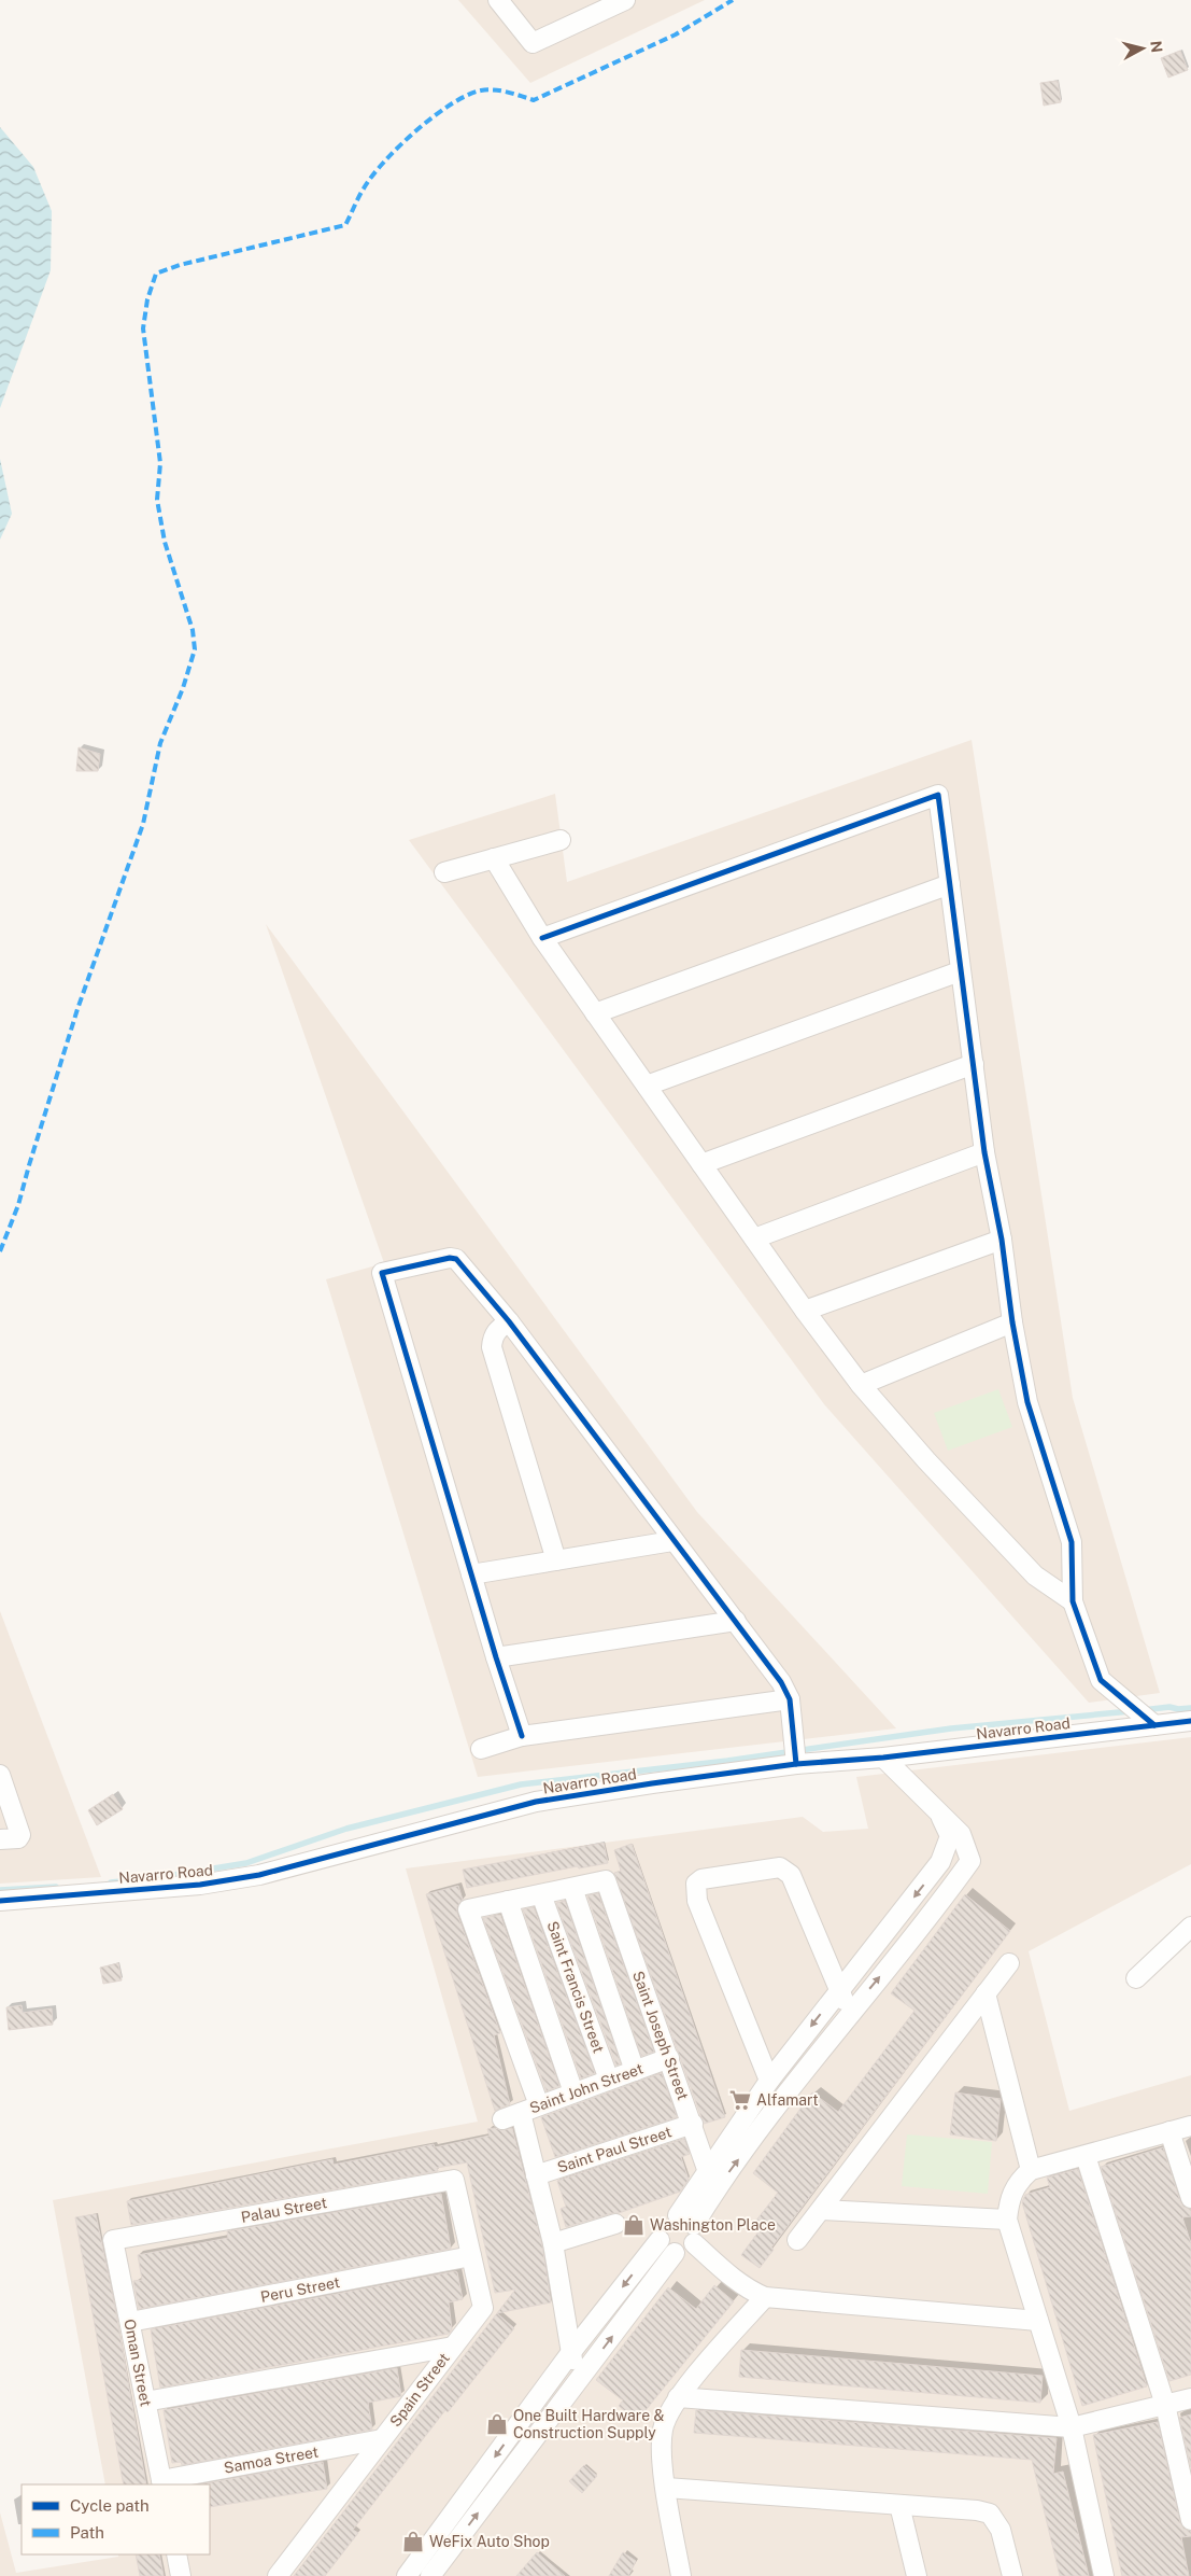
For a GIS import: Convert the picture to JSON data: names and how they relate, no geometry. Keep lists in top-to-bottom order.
{
  "streets": {
    "street": [
      "Navarro Road",
      "Saint Francis Street",
      "Saint Joseph Street",
      "Saint John Street",
      "Saint Paul Street",
      "Palau Street",
      "Peru Street",
      "Oman Street",
      "Spain Street",
      "Samoa Street"
    ]
  },
  "crossings": [
    ["Saint Francis Street", "Saint John Street"],
    ["Saint Joseph Street", "Saint John Street"],
    ["Saint Joseph Street", "Saint Paul Street"],
    ["Saint John Street", "Saint Paul Street"],
    ["Palau Street", "Oman Street"],
    ["Palau Street", "Spain Street"],
    ["Peru Street", "Oman Street"],
    ["Peru Street", "Spain Street"],
    ["Oman Street", "Samoa Street"],
    ["Spain Street", "Samoa Street"]
  ],
  "places": {
    "supermarket": ["Alfamart"],
    "shop": ["Washington Place", "One Built Hardware & Construction Supply", "WeFix Auto Shop"]
  },
  "legend": ["Cycle path", "Path"],
  "north": "right"
}
